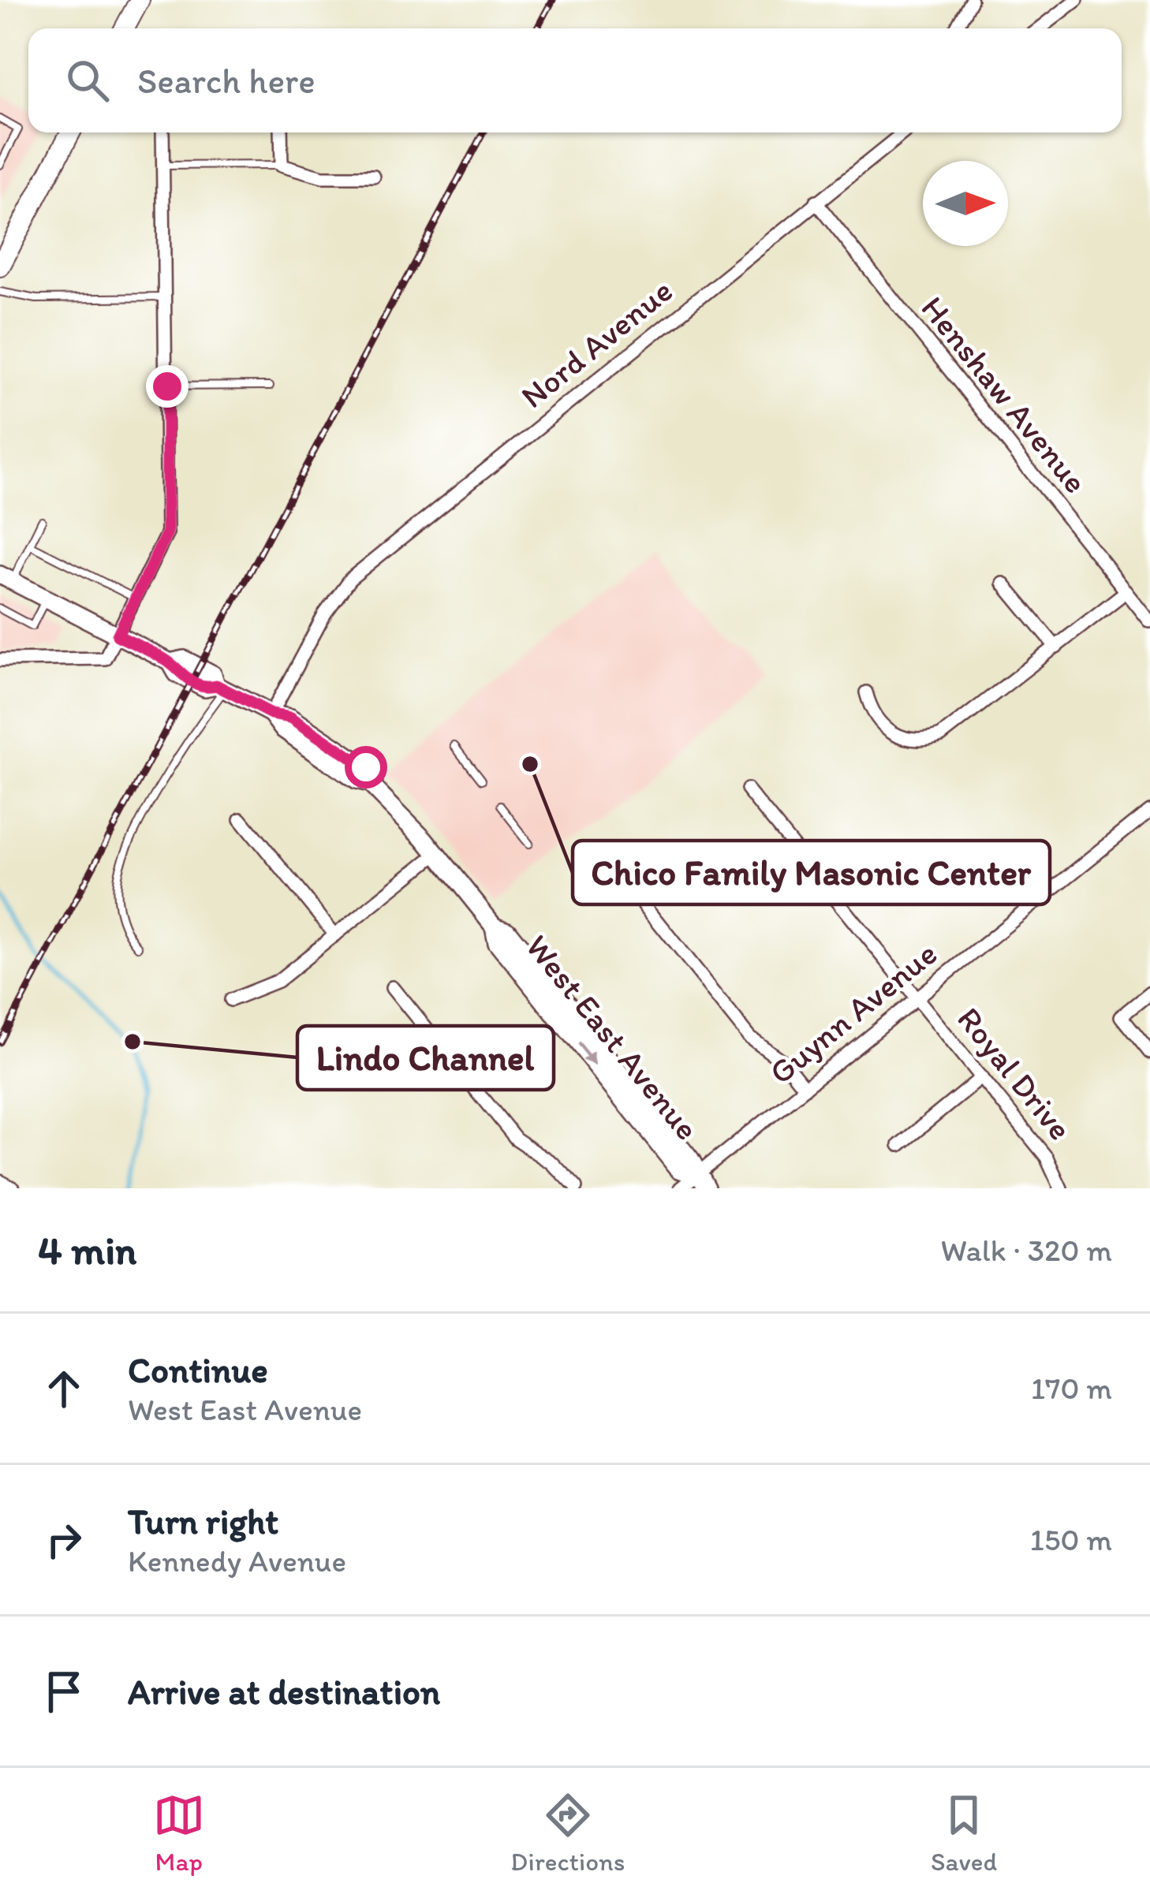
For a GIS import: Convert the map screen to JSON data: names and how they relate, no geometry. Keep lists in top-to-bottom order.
{
  "streets": {
    "main road": ["West East Avenue"],
    "street": [
      "Nord Avenue",
      "Henshaw Avenue",
      "Guynn Avenue",
      "Royal Drive"
    ]
  },
  "crossings": [
    ["Nord Avenue", "Henshaw Avenue"],
    ["Nord Avenue", "West East Avenue"],
    ["Guynn Avenue", "West East Avenue"],
    ["Guynn Avenue", "Royal Drive"]
  ],
  "places": ["Chico Family Masonic Center", "Lindo Channel"],
  "north": "right",
  "page": {
    "search": "Search here",
    "heading": ["4 min", "Walk · 320 m"],
    "list": [
      ["Continue", "West East Avenue", "170 m"],
      ["Turn right", "Kennedy Avenue", "150 m"],
      "Arrive at destination"
    ],
    "nav": ["Map", "Directions", "Saved"]
  }
}
